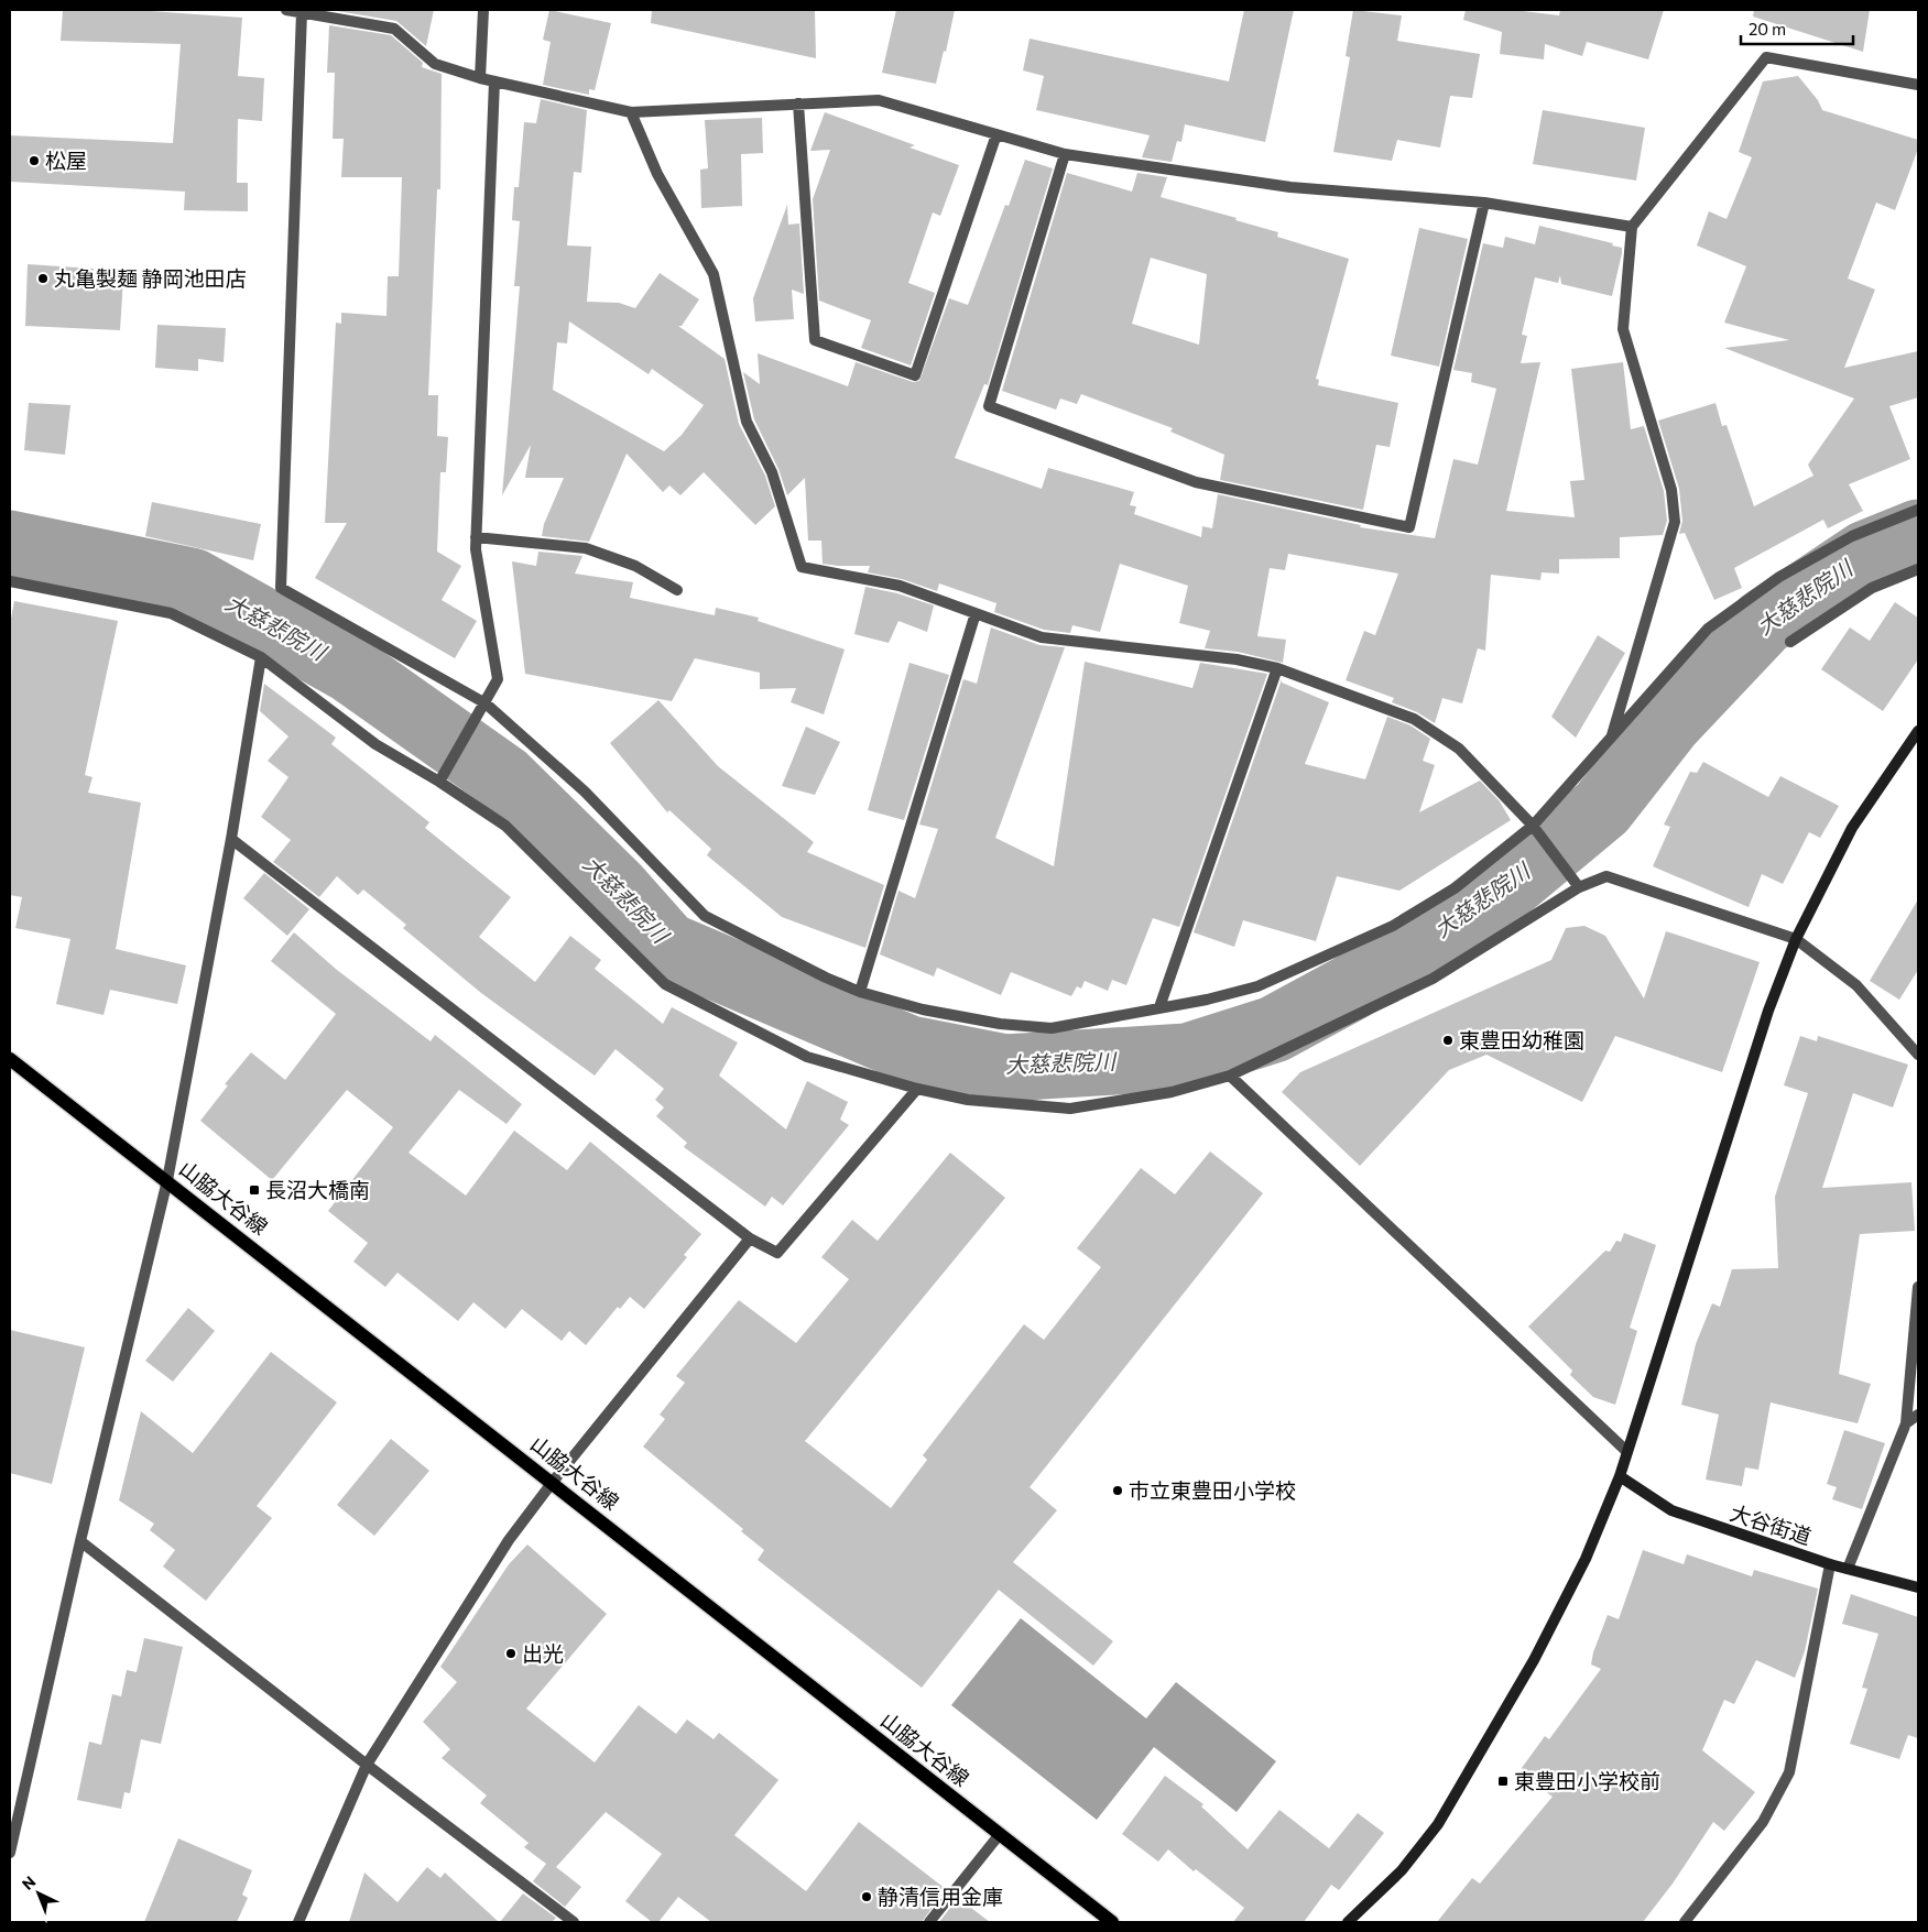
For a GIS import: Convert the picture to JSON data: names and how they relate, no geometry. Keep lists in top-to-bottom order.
{
  "streets": {
    "main road": ["山脇大谷線"],
    "street": ["大谷街道"]
  },
  "water": ["大慈悲院川"],
  "places": {
    "other": [
      "松屋",
      "丸亀製麺 静岡池田店",
      "東豊田幼稚園",
      "市立東豊田小学校",
      "出光",
      "静清信用金庫"
    ],
    "transit": ["長沼大橋南", "東豊田小学校前"]
  },
  "scale_bar": "20 m",
  "north": "top left"
}
